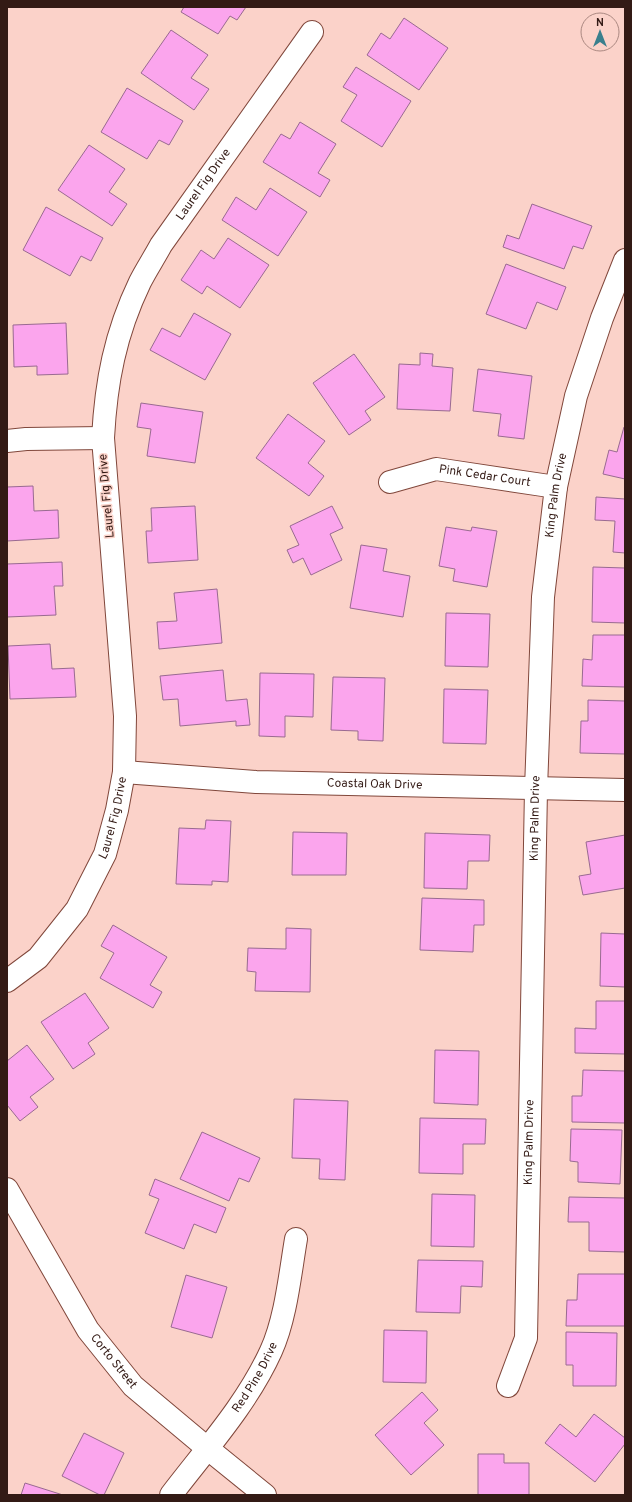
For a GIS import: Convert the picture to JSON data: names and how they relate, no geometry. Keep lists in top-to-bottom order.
{
  "streets": {
    "street": [
      "Laurel Fig Drive",
      "Pink Cedar Court",
      "King Palm Drive",
      "Coastal Oak Drive",
      "Corto Street",
      "Red Pine Drive"
    ]
  },
  "crossings": [
    ["Laurel Fig Drive", "Coastal Oak Drive"],
    ["Pink Cedar Court", "King Palm Drive"],
    ["King Palm Drive", "Coastal Oak Drive"],
    ["Corto Street", "Red Pine Drive"]
  ],
  "north": "top"
}
